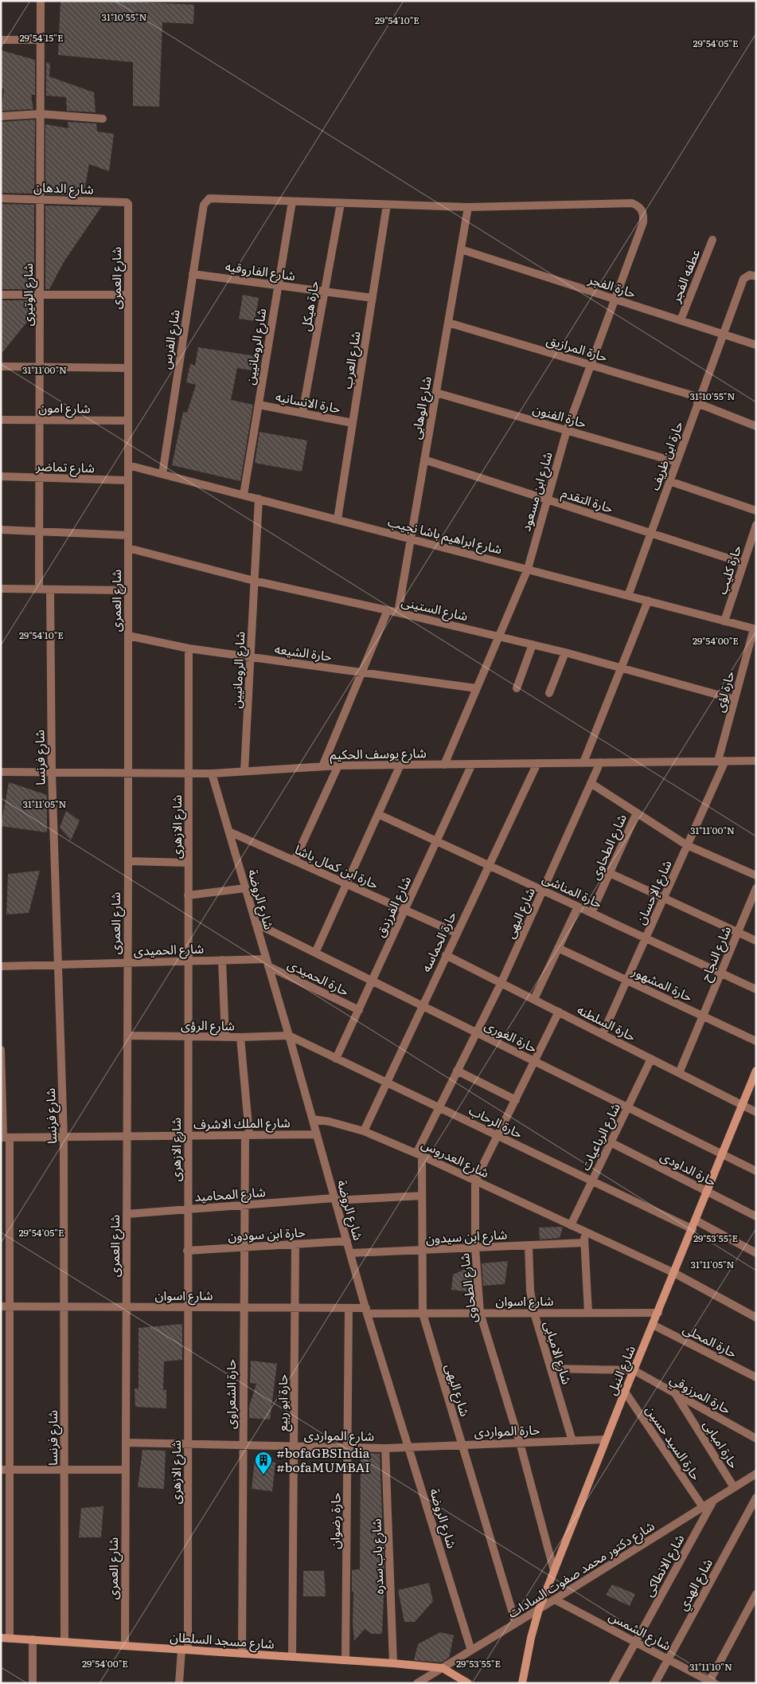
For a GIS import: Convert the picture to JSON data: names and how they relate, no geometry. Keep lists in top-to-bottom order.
{
  "streets": {
    "street": [
      "شارع الدهان",
      "شارع الفاروقيه",
      "عطفه الفجر",
      "شارع العمرى",
      "حارة الفجر",
      "شارع الوتيرى",
      "حارة هيكل",
      "شارع الفرس",
      "شارع الرومانيين",
      "حارة المرازيق",
      "شارع العرب",
      "حارة الانسانيه",
      "شارع امون",
      "شارع الوهابى",
      "حارة الفنون",
      "حارة ابن ظريف",
      "شارع تماضر",
      "شارع ابن مسعود",
      "حارة التقدم",
      "شارع ابراهيم باشا نجيب",
      "حارة كليب",
      "شارع الستينى",
      "حارة الشيعه",
      "حارة لؤى",
      "شارع يوسف الحكيم",
      "شارع فرنسا",
      "شارع الازهرى",
      "شارع الطحاوى",
      "حارة ابن كمال باشا",
      "حارة المناشى",
      "شارع الإحسان",
      "شارع الروضة",
      "شارع الفرزدق",
      "شارع البهى",
      "حارة الحماسه",
      "شارع الحميدى",
      "شارع النجاح",
      "حارة الحميدى",
      "حارة المشهور",
      "حارة السلطنه",
      "شارع الرؤى",
      "حارة الغورى",
      "حارة الرحاب",
      "شارع الملك الاشرف",
      "شارع الرباعيات",
      "شارع العدروس",
      "حارة الداودى",
      "شارع المحاميد",
      "حارة ابن سودون",
      "شارع ابن سيدون",
      "شارع اسوان",
      "حارة المحلى",
      "شارع الامبابى",
      "شارع النيل",
      "حارة الشعراوى",
      "حارة المرزوقي",
      "حارة ابو ربيع",
      "حارة المواردى",
      "شارع المواردى",
      "حارة السيد حسين",
      "حارة امبابى",
      "حارة رضوان",
      "شارع باب سدره",
      "شارع الانطاكى",
      "شارع دكتور محمد صفوت السادات",
      "شارع الهدي",
      "شارع الشمس",
      "شارع مسجد السلطان"
    ]
  },
  "crossings": [
    ["شارع الدهان", "شارع العمرى"],
    ["شارع الدهان", "شارع الوتيرى"],
    ["شارع الفاروقيه", "حارة هيكل"],
    ["شارع الفاروقيه", "شارع الفرس"],
    ["شارع الفاروقيه", "شارع الرومانيين"],
    ["شارع الفاروقيه", "شارع العرب"],
    ["عطفه الفجر", "حارة الفجر"],
    ["شارع العمرى", "شارع امون"],
    ["شارع العمرى", "شارع تماضر"],
    ["شارع العمرى", "شارع ابراهيم باشا نجيب"],
    ["شارع العمرى", "شارع الستينى"],
    ["شارع العمرى", "حارة الشيعه"],
    ["شارع العمرى", "شارع يوسف الحكيم"],
    ["شارع العمرى", "شارع الحميدى"],
    ["شارع العمرى", "شارع الرؤى"],
    ["شارع العمرى", "شارع الملك الاشرف"],
    ["شارع العمرى", "شارع المحاميد"],
    ["شارع العمرى", "شارع اسوان"],
    ["شارع العمرى", "شارع المواردى"],
    ["شارع العمرى", "شارع مسجد السلطان"],
    ["حارة الفجر", "شارع الوهابى"],
    ["حارة الفجر", "حارة ابن ظريف"],
    ["حارة الفجر", "شارع ابن مسعود"],
    ["شارع الوتيرى", "شارع امون"],
    ["شارع الوتيرى", "شارع تماضر"],
    ["حارة هيكل", "حارة الانسانيه"],
    ["شارع الفرس", "شارع الرومانيين"],
    ["شارع الفرس", "شارع ابراهيم باشا نجيب"],
    ["شارع الرومانيين", "حارة الانسانيه"],
    ["شارع الرومانيين", "شارع ابراهيم باشا نجيب"],
    ["شارع الرومانيين", "شارع الستينى"],
    ["شارع الرومانيين", "حارة الشيعه"],
    ["شارع الرومانيين", "شارع يوسف الحكيم"],
    ["حارة المرازيق", "شارع الوهابى"],
    ["حارة المرازيق", "حارة ابن ظريف"],
    ["حارة المرازيق", "شارع ابن مسعود"],
    ["شارع العرب", "حارة الانسانيه"],
    ["شارع العرب", "شارع ابراهيم باشا نجيب"],
    ["شارع الوهابى", "حارة الفنون"],
    ["شارع الوهابى", "شارع ابن مسعود"],
    ["شارع الوهابى", "حارة التقدم"],
    ["شارع الوهابى", "شارع ابراهيم باشا نجيب"],
    ["شارع الوهابى", "شارع الستينى"],
    ["حارة الفنون", "حارة ابن ظريف"],
    ["حارة الفنون", "شارع ابن مسعود"],
    ["حارة ابن ظريف", "حارة التقدم"],
    ["حارة ابن ظريف", "شارع ابراهيم باشا نجيب"],
    ["شارع ابن مسعود", "حارة التقدم"],
    ["شارع ابن مسعود", "شارع ابراهيم باشا نجيب"],
    ["شارع ابن مسعود", "شارع الستينى"],
    ["شارع ابن مسعود", "حارة الشيعه"],
    ["شارع ابن مسعود", "شارع يوسف الحكيم"],
    ["حارة التقدم", "حارة كليب"],
    ["شارع ابراهيم باشا نجيب", "حارة كليب"],
    ["شارع ابراهيم باشا نجيب", "حارة لؤى"],
    ["شارع الستينى", "حارة لؤى"],
    ["حارة الشيعه", "شارع الازهرى"],
    ["حارة لؤى", "شارع يوسف الحكيم"],
    ["حارة لؤى", "شارع الإحسان"],
    ["شارع يوسف الحكيم", "شارع فرنسا"],
    ["شارع يوسف الحكيم", "شارع الازهرى"],
    ["شارع يوسف الحكيم", "شارع الإحسان"],
    ["شارع يوسف الحكيم", "شارع الروضة"],
    ["شارع يوسف الحكيم", "شارع الفرزدق"],
    ["شارع يوسف الحكيم", "شارع البهى"],
    ["شارع يوسف الحكيم", "حارة الحماسه"],
    ["شارع فرنسا", "شارع الحميدى"],
    ["شارع فرنسا", "شارع الملك الاشرف"],
    ["شارع فرنسا", "شارع اسوان"],
    ["شارع فرنسا", "شارع مسجد السلطان"],
    ["شارع الازهرى", "شارع الحميدى"],
    ["شارع الازهرى", "شارع الرؤى"],
    ["شارع الازهرى", "شارع الملك الاشرف"],
    ["شارع الازهرى", "شارع المحاميد"],
    ["شارع الازهرى", "حارة ابن سودون"],
    ["شارع الازهرى", "شارع اسوان"],
    ["شارع الازهرى", "شارع المواردى"],
    ["شارع الازهرى", "شارع مسجد السلطان"],
    ["شارع الطحاوى", "حارة المناشى"],
    ["شارع الطحاوى", "حارة السلطنه"],
    ["شارع الطحاوى", "حارة الغورى"],
    ["شارع الطحاوى", "حارة الرحاب"],
    ["شارع الطحاوى", "شارع العدروس"],
    ["شارع الطحاوى", "شارع ابن سيدون"],
    ["شارع الطحاوى", "شارع اسوان"],
    ["شارع الطحاوى", "شارع النيل"],
    ["شارع الطحاوى", "حارة المواردى"],
    ["حارة ابن كمال باشا", "شارع الروضة"],
    ["حارة ابن كمال باشا", "شارع الفرزدق"],
    ["حارة ابن كمال باشا", "حارة الحماسه"],
    ["حارة المناشى", "شارع الإحسان"],
    ["حارة المناشى", "شارع الفرزدق"],
    ["حارة المناشى", "شارع البهى"],
    ["حارة المناشى", "حارة الحماسه"],
    ["حارة المناشى", "شارع النجاح"],
    ["شارع الإحسان", "حارة المشهور"],
    ["شارع الإحسان", "حارة السلطنه"],
    ["شارع الروضة", "شارع الحميدى"],
    ["شارع الروضة", "حارة الحميدى"],
    ["شارع الروضة", "شارع الرؤى"],
    ["شارع الروضة", "حارة الغورى"],
    ["شارع الروضة", "حارة الرحاب"],
    ["شارع الروضة", "شارع الملك الاشرف"],
    ["شارع الروضة", "شارع العدروس"],
    ["شارع الروضة", "شارع المحاميد"],
    ["شارع الروضة", "حارة ابن سودون"],
    ["شارع الروضة", "شارع ابن سيدون"],
    ["شارع الروضة", "شارع اسوان"],
    ["شارع الروضة", "حارة المواردى"],
    ["شارع الروضة", "شارع المواردى"],
    ["شارع الروضة", "شارع دكتور محمد صفوت السادات"],
    ["شارع الفرزدق", "حارة الحميدى"],
    ["شارع الفرزدق", "حارة الغورى"],
    ["شارع الفرزدق", "حارة الرحاب"],
    ["شارع البهى", "حارة السلطنه"],
    ["شارع البهى", "حارة الغورى"],
    ["شارع البهى", "حارة الرحاب"],
    ["شارع البهى", "شارع العدروس"],
    ["شارع البهى", "شارع المحاميد"],
    ["شارع البهى", "شارع ابن سيدون"],
    ["شارع البهى", "شارع اسوان"],
    ["شارع البهى", "حارة المواردى"],
    ["شارع البهى", "شارع دكتور محمد صفوت السادات"],
    ["حارة الحماسه", "حارة السلطنه"],
    ["حارة الحماسه", "حارة الغورى"],
    ["حارة الحماسه", "حارة الرحاب"],
    ["حارة الحماسه", "شارع العدروس"],
    ["شارع الحميدى", "حارة الحميدى"],
    ["شارع النجاح", "حارة المشهور"],
    ["شارع النجاح", "حارة السلطنه"],
    ["حارة السلطنه", "شارع الرباعيات"],
    ["حارة السلطنه", "شارع النيل"],
    ["شارع الرؤى", "حارة الرحاب"],
    ["شارع الرؤى", "حارة الشعراوى"],
    ["حارة الغورى", "شارع الرباعيات"],
    ["حارة الغورى", "شارع النيل"],
    ["حارة الرحاب", "شارع الرباعيات"],
    ["حارة الرحاب", "شارع النيل"],
    ["شارع الملك الاشرف", "حارة الشعراوى"],
    ["شارع الرباعيات", "شارع العدروس"],
    ["شارع الرباعيات", "حارة الداودى"],
    ["شارع العدروس", "شارع النيل"],
    ["حارة الداودى", "شارع النيل"],
    ["شارع المحاميد", "حارة الشعراوى"],
    ["حارة ابن سودون", "حارة الشعراوى"],
    ["حارة ابن سودون", "حارة ابو ربيع"],
    ["شارع ابن سيدون", "شارع الامبابى"],
    ["شارع اسوان", "شارع الامبابى"],
    ["شارع اسوان", "شارع النيل"],
    ["شارع اسوان", "حارة الشعراوى"],
    ["شارع اسوان", "حارة ابو ربيع"],
    ["شارع اسوان", "حارة رضوان"],
    ["حارة المحلى", "شارع النيل"],
    ["شارع الامبابى", "حارة المواردى"],
    ["شارع النيل", "حارة المرزوقي"],
    ["شارع النيل", "حارة المواردى"],
    ["شارع النيل", "حارة السيد حسين"],
    ["شارع النيل", "شارع دكتور محمد صفوت السادات"],
    ["حارة الشعراوى", "شارع المواردى"],
    ["حارة الشعراوى", "شارع مسجد السلطان"],
    ["حارة المرزوقي", "حارة امبابى"],
    ["حارة ابو ربيع", "شارع المواردى"],
    ["حارة ابو ربيع", "شارع مسجد السلطان"],
    ["حارة المواردى", "شارع المواردى"],
    ["شارع المواردى", "حارة رضوان"],
    ["شارع المواردى", "شارع باب سدره"],
    ["حارة السيد حسين", "شارع دكتور محمد صفوت السادات"],
    ["حارة امبابى", "شارع دكتور محمد صفوت السادات"],
    ["حارة رضوان", "شارع مسجد السلطان"],
    ["شارع باب سدره", "شارع مسجد السلطان"],
    ["شارع الانطاكى", "شارع دكتور محمد صفوت السادات"],
    ["شارع الانطاكى", "شارع الشمس"],
    ["شارع دكتور محمد صفوت السادات", "شارع الشمس"],
    ["شارع دكتور محمد صفوت السادات", "شارع مسجد السلطان"],
    ["شارع الهدي", "شارع الشمس"]
  ],
  "places": {
    "building": ["#bofaGBSIndia #bofaMUMBAI"]
  },
  "coordinates": [
    "31°10'55\"N",
    "29°54'10\"E",
    "29°54'15\"E",
    "29°54'05\"E",
    "31°11'00\"N",
    "29°54'00\"E",
    "31°11'05\"N",
    "29°53'55\"E",
    "31°11'10\"N"
  ]
}
